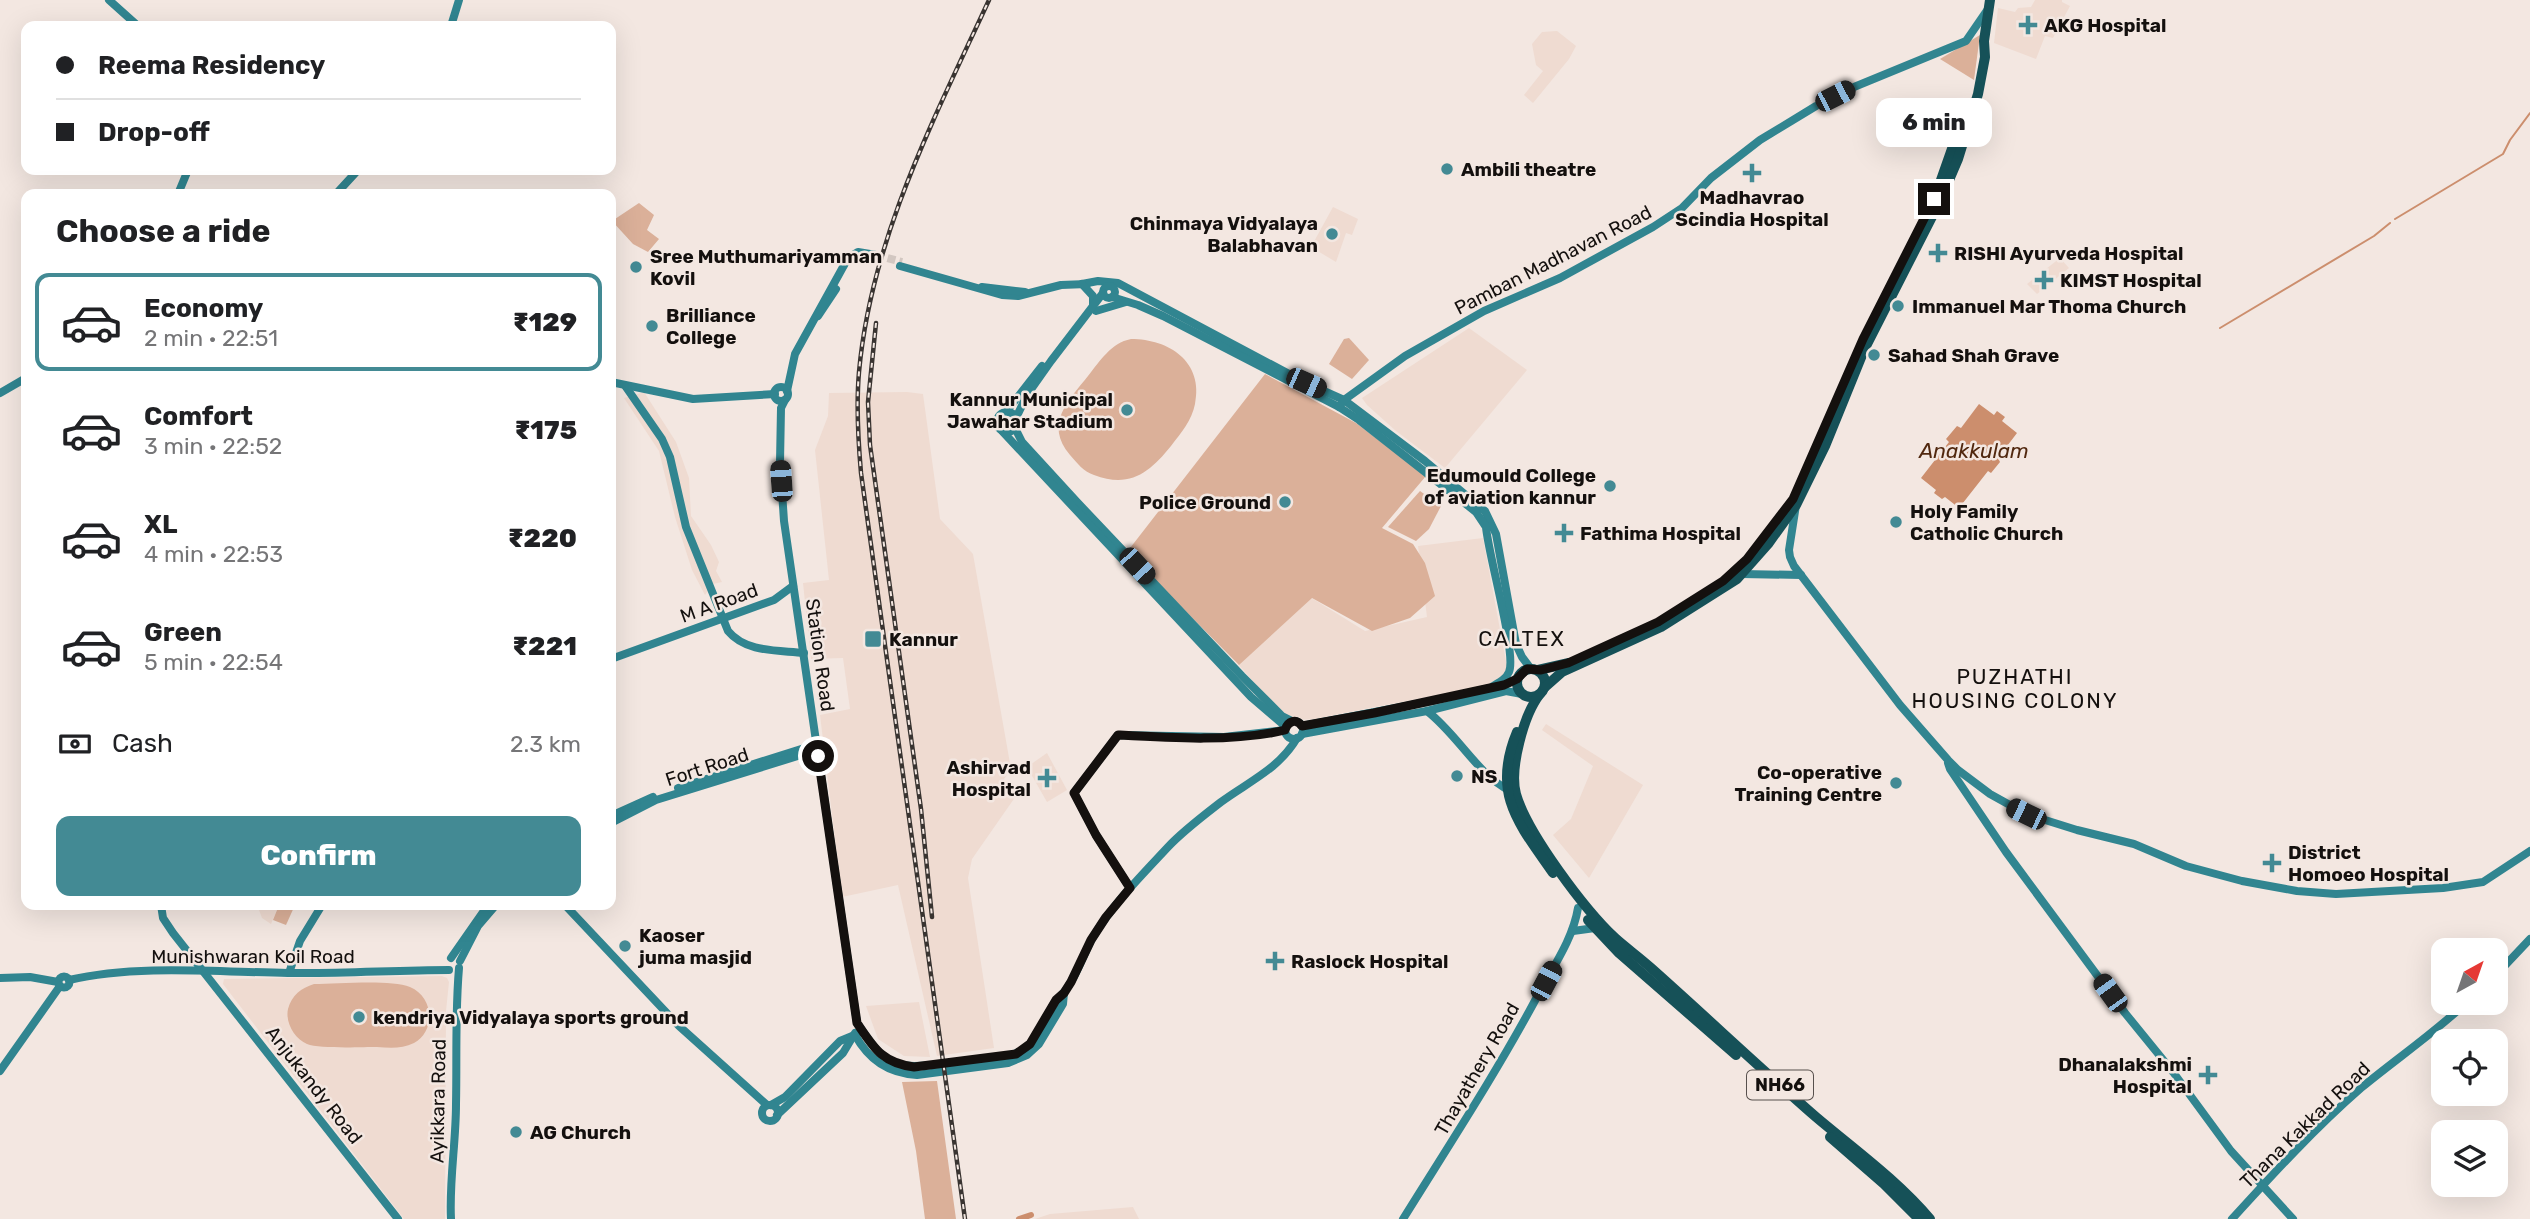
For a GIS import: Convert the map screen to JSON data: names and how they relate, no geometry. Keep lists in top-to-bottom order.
{
  "streets": {
    "highway": ["NH66"],
    "main road": [
      "Pamban Madhavan Road",
      "M A Road",
      "Station Road",
      "Fort Road",
      "Munishwaran Koil Road",
      "Thayathery Road",
      "Anjukandy Road",
      "Ayikkara Road",
      "Thana Kakkad Road"
    ]
  },
  "crossings": [
    ["M A Road", "Station Road"],
    ["Station Road", "Fort Road"],
    ["Munishwaran Koil Road", "Anjukandy Road"],
    ["Munishwaran Koil Road", "Ayikkara Road"],
    ["Thayathery Road", "NH66"]
  ],
  "districts": ["CALTEX", "PUZHATHI HOUSING COLONY"],
  "water": ["Anakkulam"],
  "places": {
    "health": [
      "AKG Hospital",
      "Madhavrao Scindia Hospital",
      "RISHI Ayurveda Hospital",
      "KIMST Hospital",
      "Fathima Hospital",
      "Ashirvad Hospital",
      "District Homoeo Hospital",
      "Raslock Hospital",
      "Dhanalakshmi Hospital"
    ],
    "other": [
      "Ambili theatre",
      "Chinmaya Vidyalaya Balabhavan",
      "Sree Muthumariyamman Kovil",
      "Immanuel Mar Thoma Church",
      "Brilliance College",
      "Sahad Shah Grave",
      "Kannur Municipal Jawahar Stadium",
      "Edumould College of aviation kannur",
      "Police Ground",
      "Holy Family Catholic Church",
      "NS",
      "Co-operative Training Centre",
      "Kaoser juma masjid",
      "kendriya Vidyalaya sports ground",
      "AG Church"
    ],
    "transit": ["Kannur"]
  },
  "north": "top right",
  "page": {
    "banner": ["Reema Residency", "Drop-off"],
    "bubble": "6 min",
    "heading": "Choose a ride",
    "list": [
      {
        "name": "Economy",
        "note": "2 min · 22:51",
        "value": "₹129"
      },
      {
        "name": "Comfort",
        "note": "3 min · 22:52",
        "value": "₹175"
      },
      {
        "name": "XL",
        "note": "4 min · 22:53",
        "value": "₹220"
      },
      {
        "name": "Green",
        "note": "5 min · 22:54",
        "value": "₹221"
      }
    ],
    "pay": ["Cash", "2.3 km"],
    "buttons": "Confirm"
  }
}
